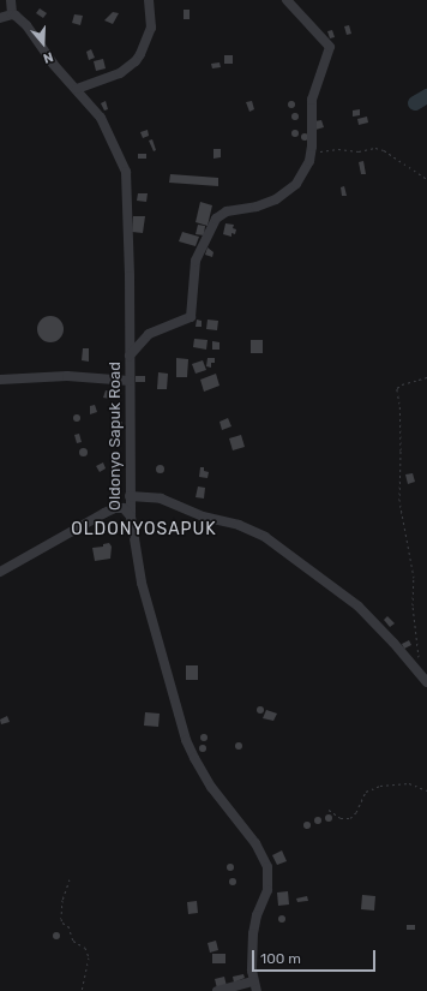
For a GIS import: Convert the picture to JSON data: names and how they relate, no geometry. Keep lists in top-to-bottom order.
{
  "streets": {
    "street": ["Oldonyo Sapuk Road"]
  },
  "districts": ["OLDONYOSAPUK"],
  "scale_bar": "100 m",
  "north": "bottom"
}
